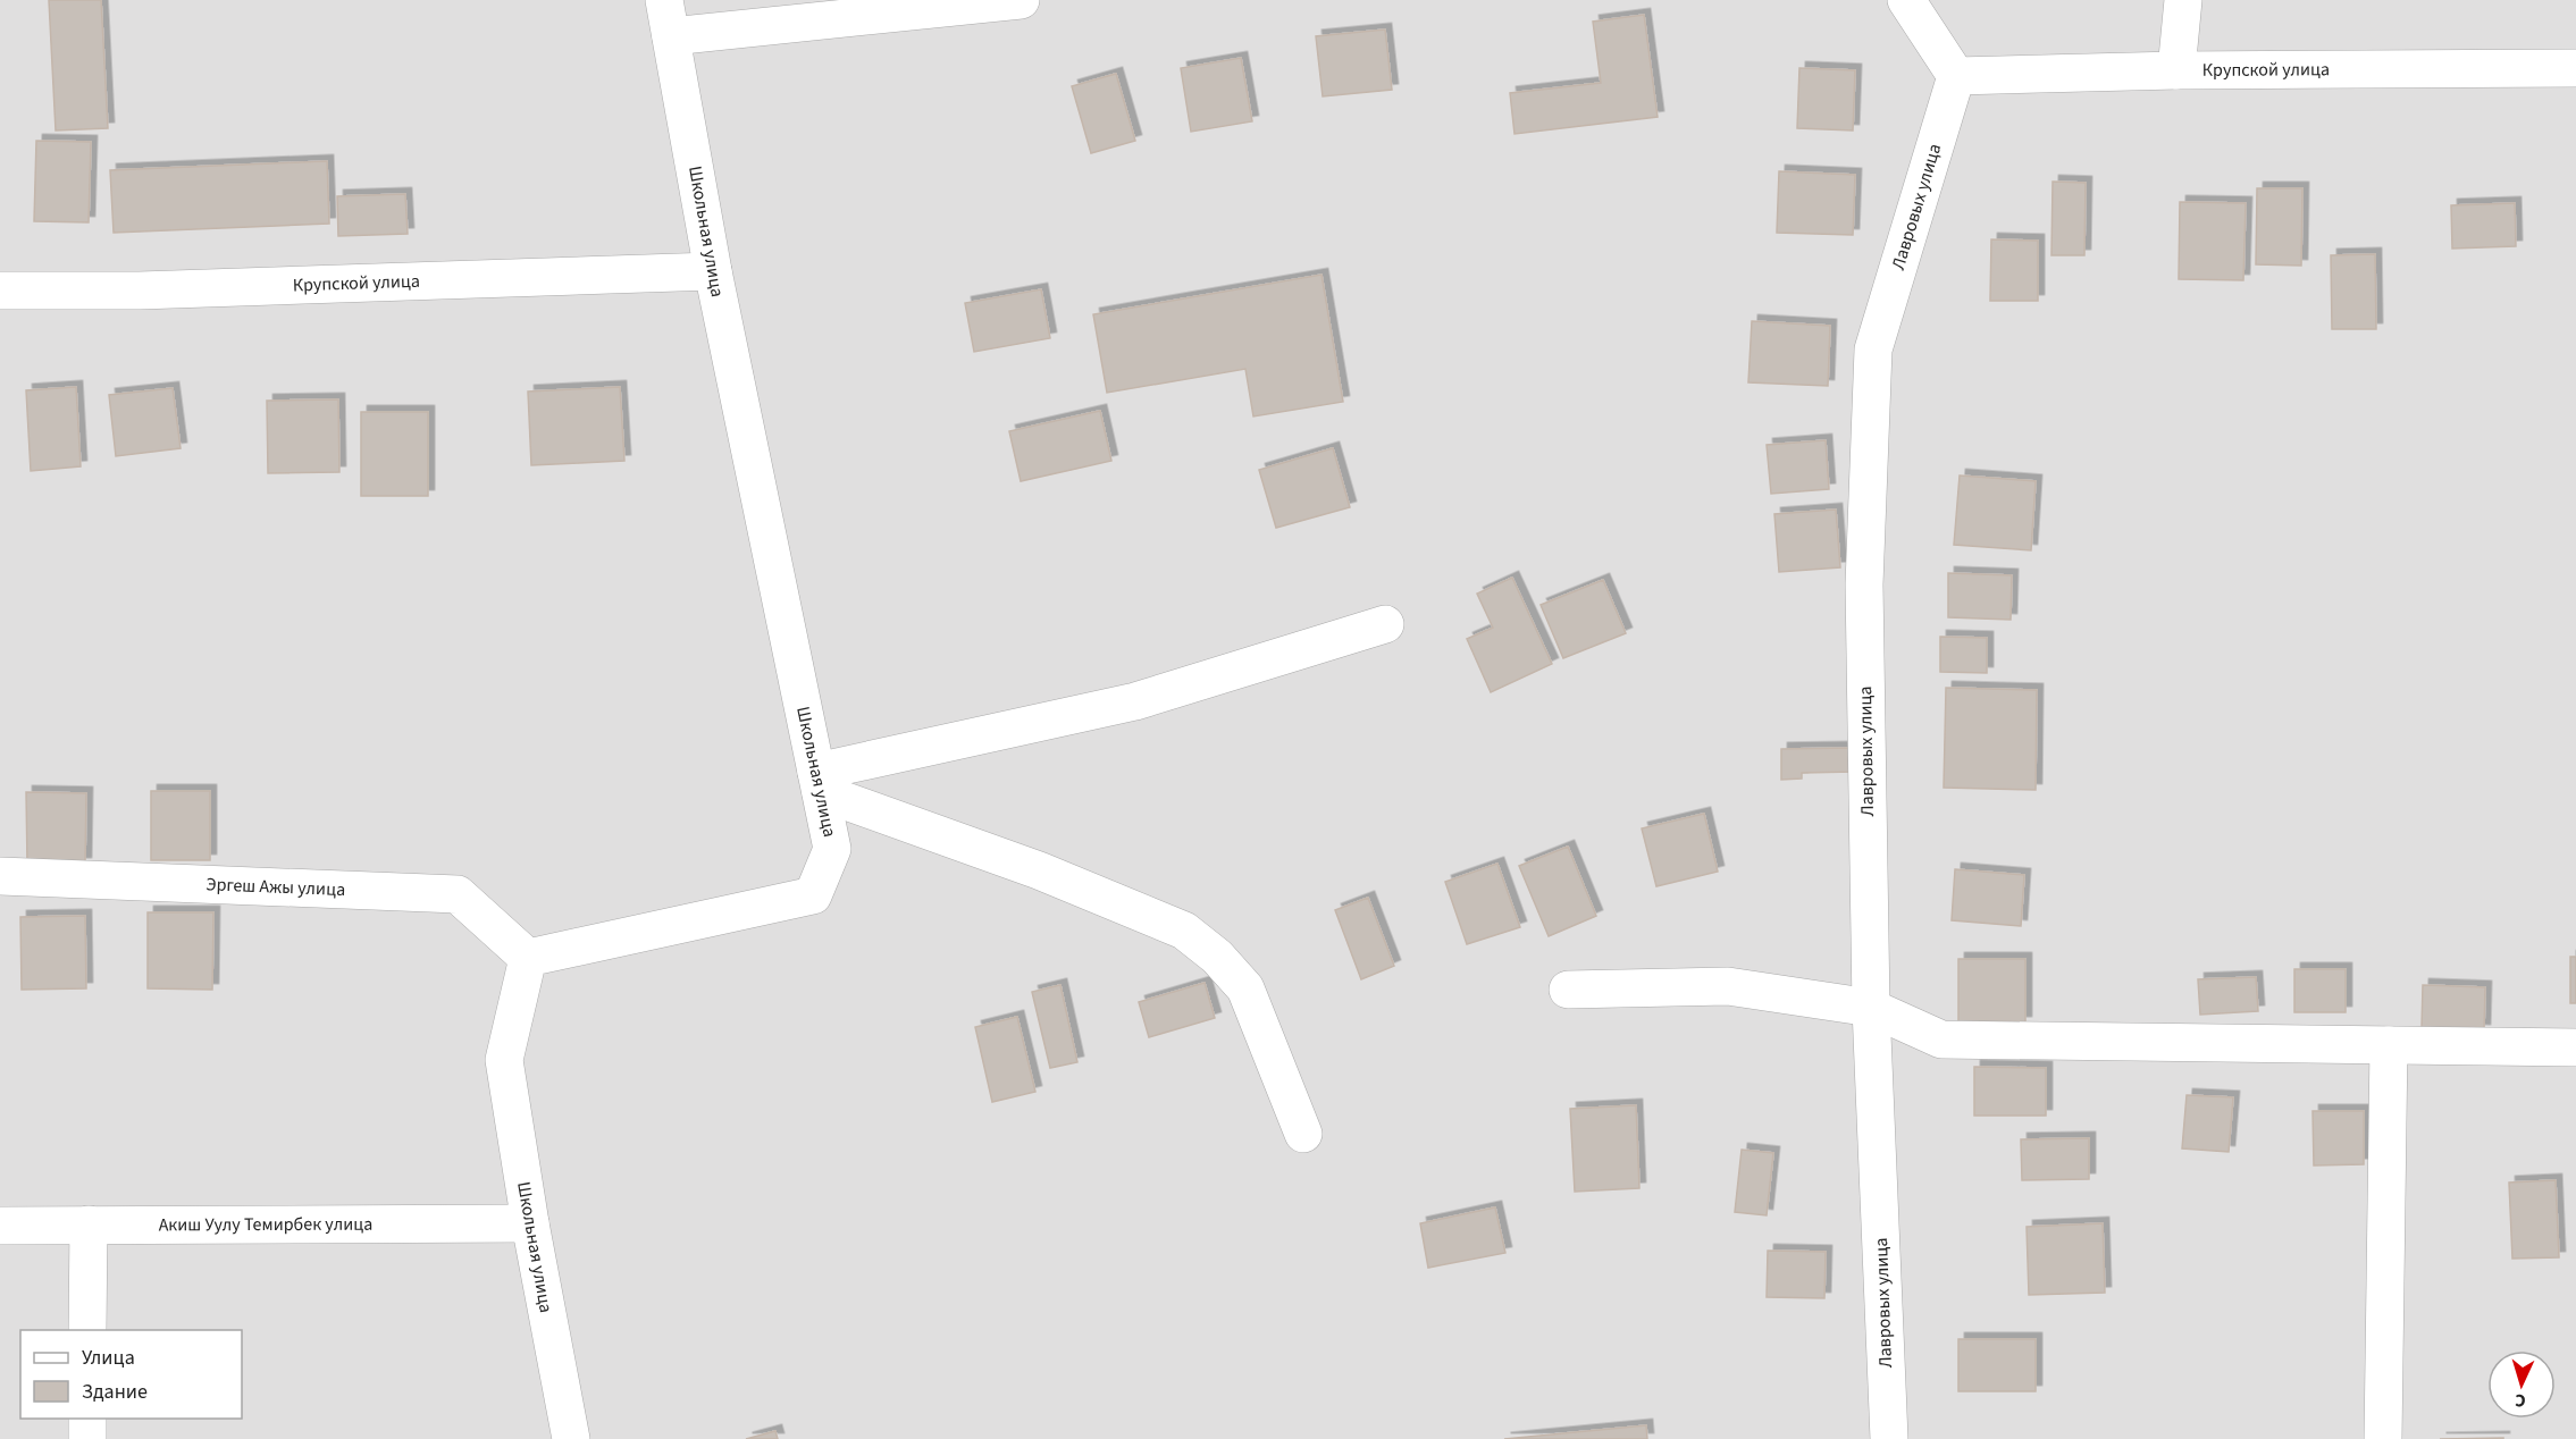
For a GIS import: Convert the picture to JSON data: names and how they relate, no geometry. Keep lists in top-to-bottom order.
{
  "streets": {
    "street": [
      "Крупской улица",
      "Лавровых улица",
      "Школьная улица",
      "Эргеш Ажы улица",
      "Акиш Уулу Темирбек улица"
    ]
  },
  "crossings": [
    ["Крупской улица", "Лавровых улица"],
    ["Крупской улица", "Школьная улица"],
    ["Школьная улица", "Эргеш Ажы улица"],
    ["Школьная улица", "Акиш Уулу Темирбек улица"]
  ],
  "legend": ["Улица", "Здание"],
  "north": "bottom"
}
